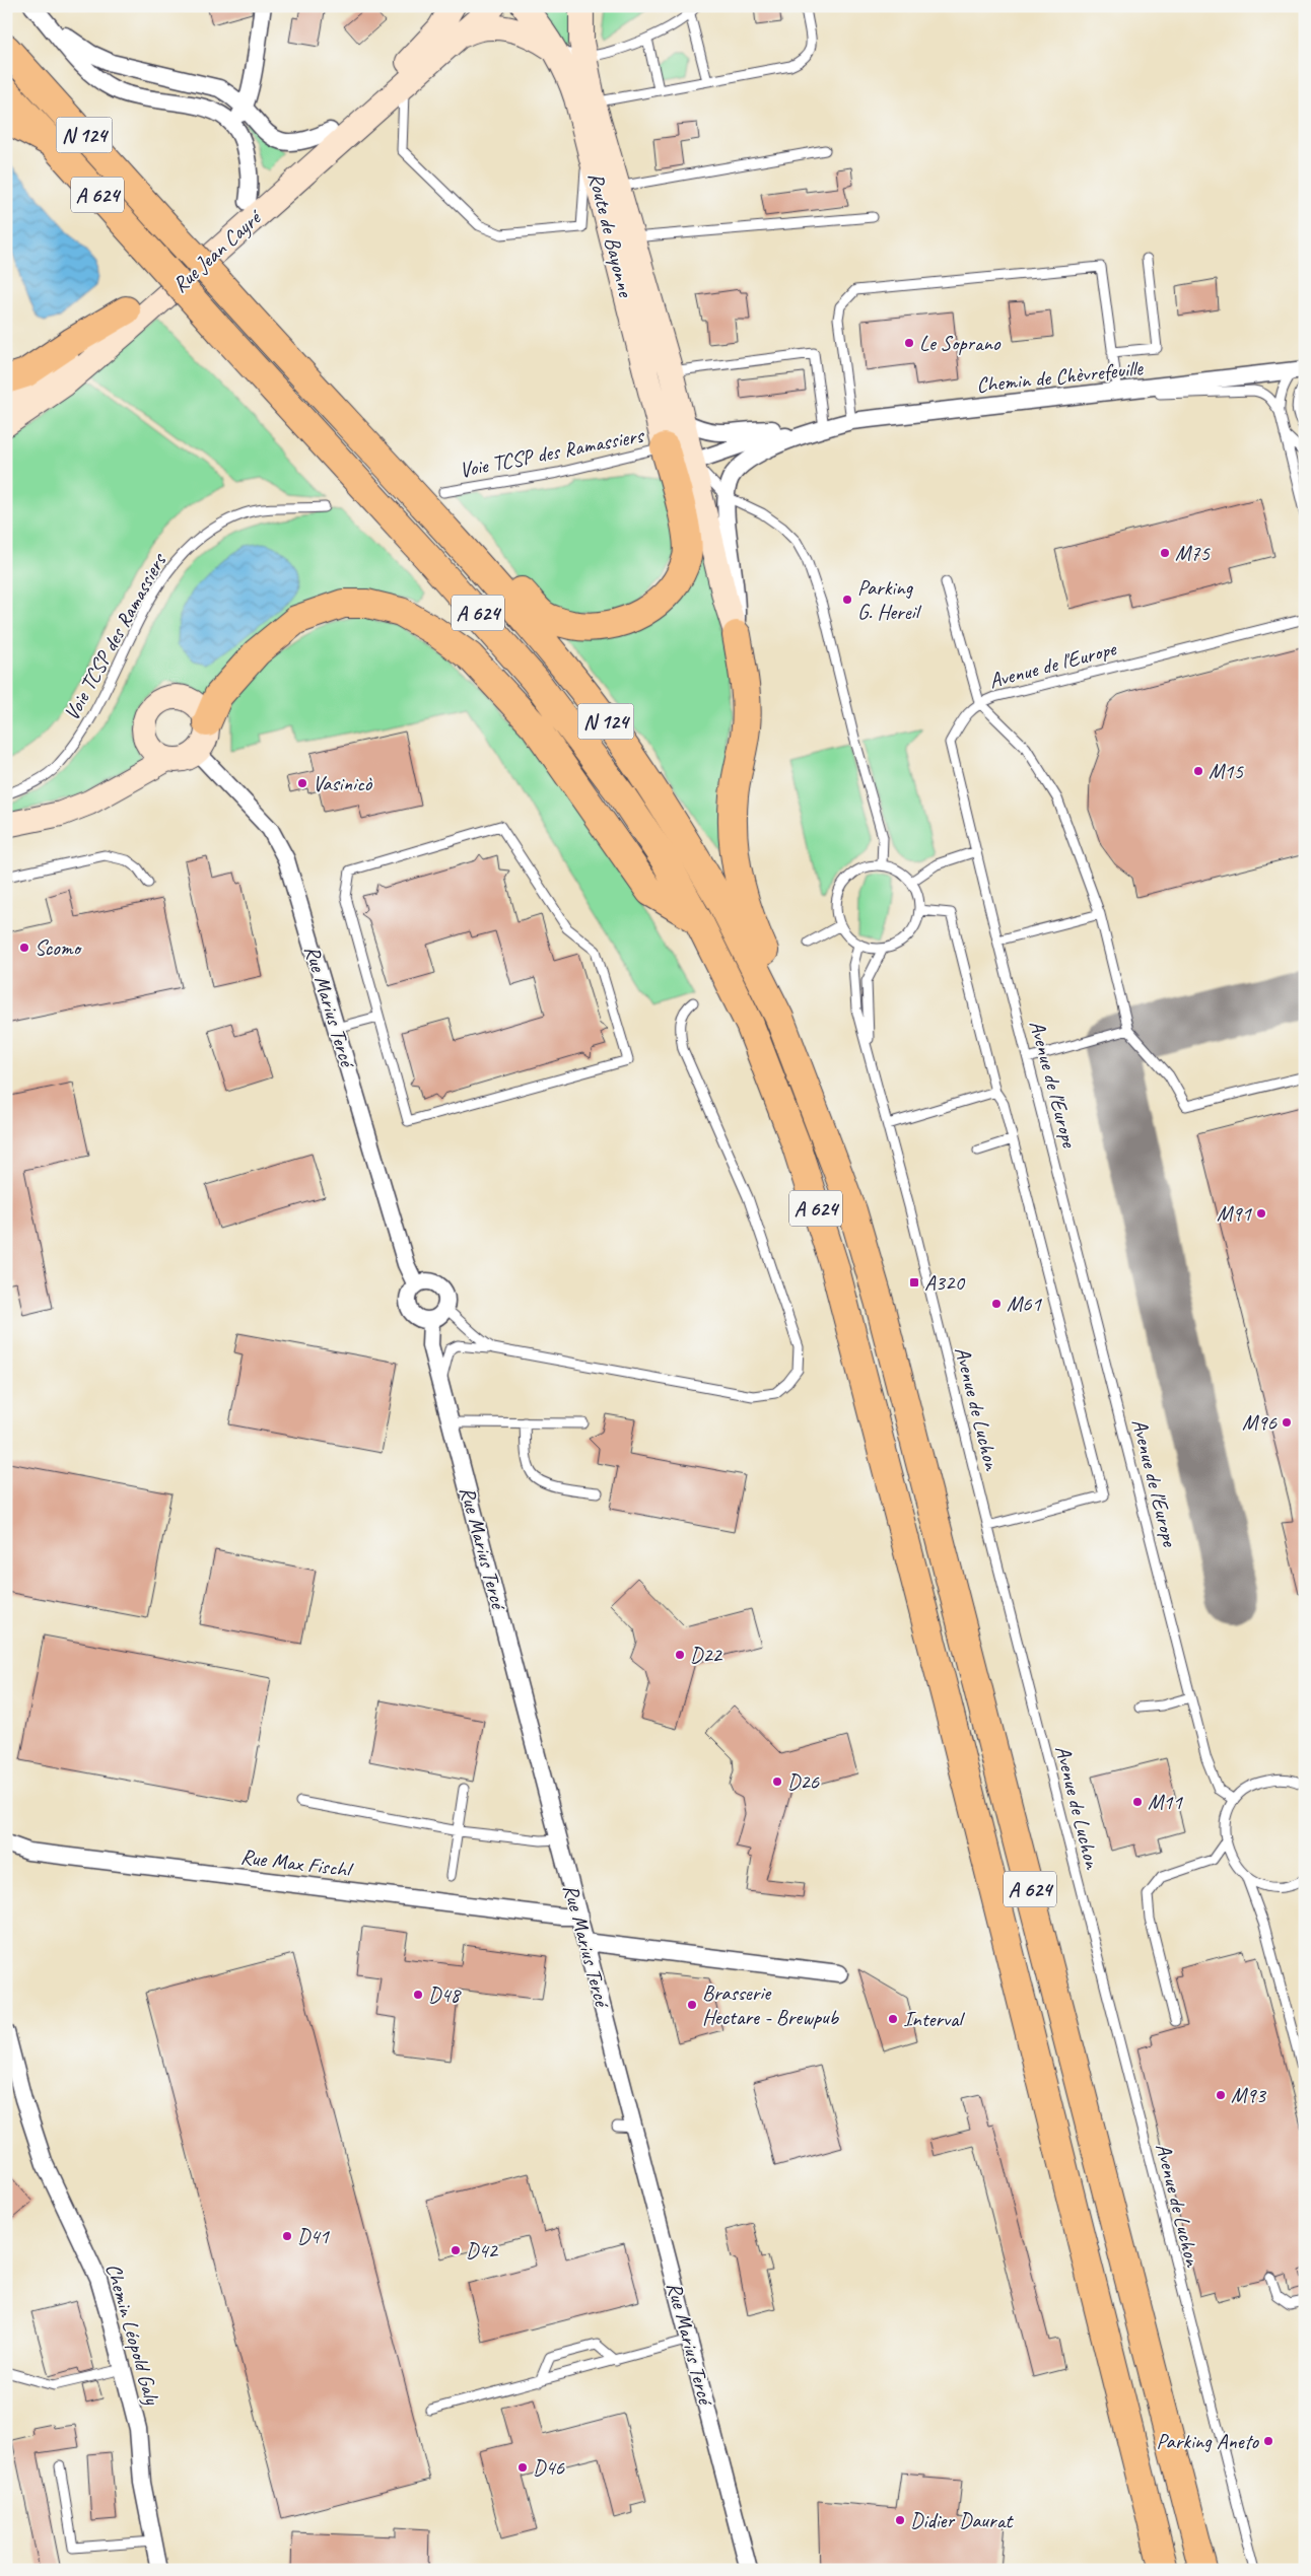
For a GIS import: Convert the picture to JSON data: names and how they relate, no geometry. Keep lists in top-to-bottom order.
{
  "streets": {
    "highway": ["N 124", "A 624"],
    "main road": ["Route de Bayonne", "Rue Jean Cayré"],
    "street": [
      "Chemin de Chèvrefeuille",
      "Rue Marius Tercé",
      "Rue Max Fischl",
      "Chemin Léopold Galy"
    ],
    "lane": ["Voie TCSP des Ramassiers", "Avenue de l'Europe", "Avenue de Luchon"]
  },
  "crossings": [
    ["N 124", "A 624"],
    ["Route de Bayonne", "Chemin de Chèvrefeuille"],
    ["Route de Bayonne", "Voie TCSP des Ramassiers"],
    ["Chemin de Chèvrefeuille", "Voie TCSP des Ramassiers"],
    ["Rue Marius Tercé", "Rue Max Fischl"]
  ],
  "places": {
    "other": [
      "Le Soprano",
      "M75",
      "Parking G. Hereil",
      "M15",
      "Vasinicò",
      "Scomo",
      "M91",
      "M61",
      "M96",
      "D22",
      "D26",
      "M11",
      "D48",
      "Brasserie Hectare - Brewpub",
      "Interval",
      "M93",
      "D41",
      "D42",
      "Parking Aneto",
      "D46",
      "Didier Daurat"
    ],
    "transit": ["A320"]
  }
}
